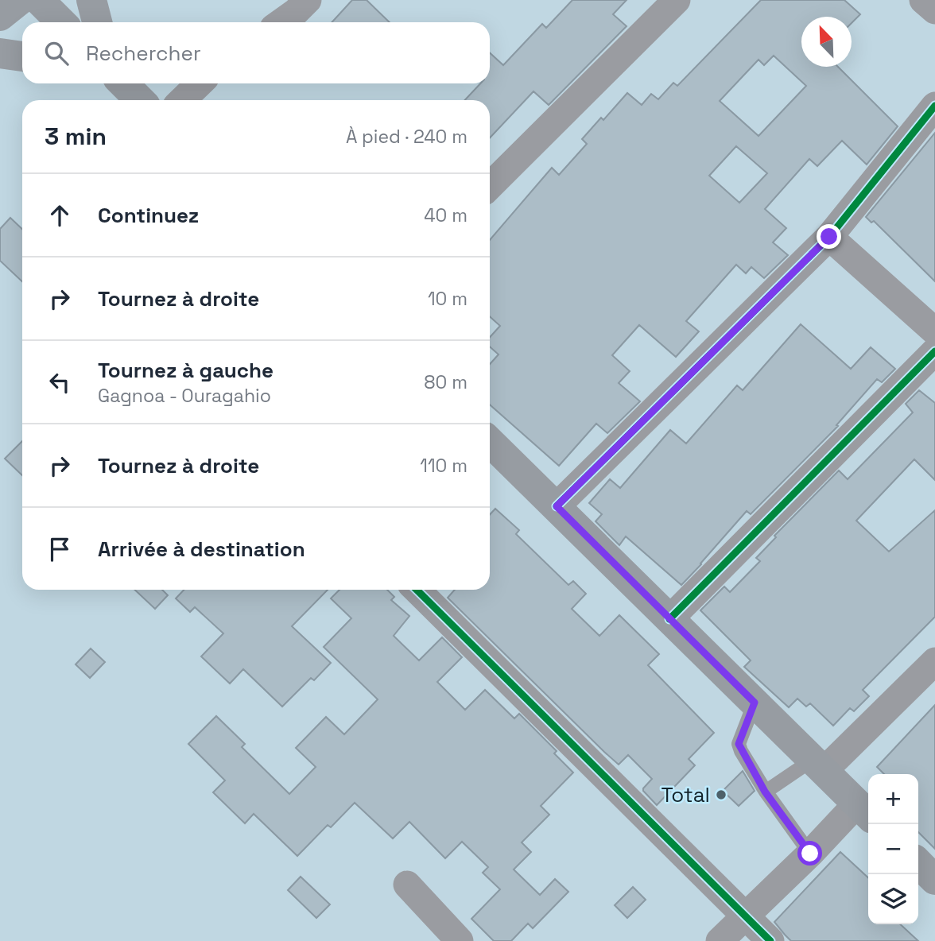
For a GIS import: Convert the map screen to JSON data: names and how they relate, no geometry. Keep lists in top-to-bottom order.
{
  "places": ["Total"],
  "north": "top left",
  "page": {
    "search": "Rechercher",
    "heading": ["3 min", "À pied · 240 m"],
    "list": [
      ["Continuez", "40 m"],
      ["Tournez à droite", "10 m"],
      ["Tournez à gauche", "Gagnoa - Ouragahio", "80 m"],
      ["Tournez à droite", "110 m"],
      "Arrivée à destination"
    ],
    "map_buttons": ["+", "−"]
  }
}
